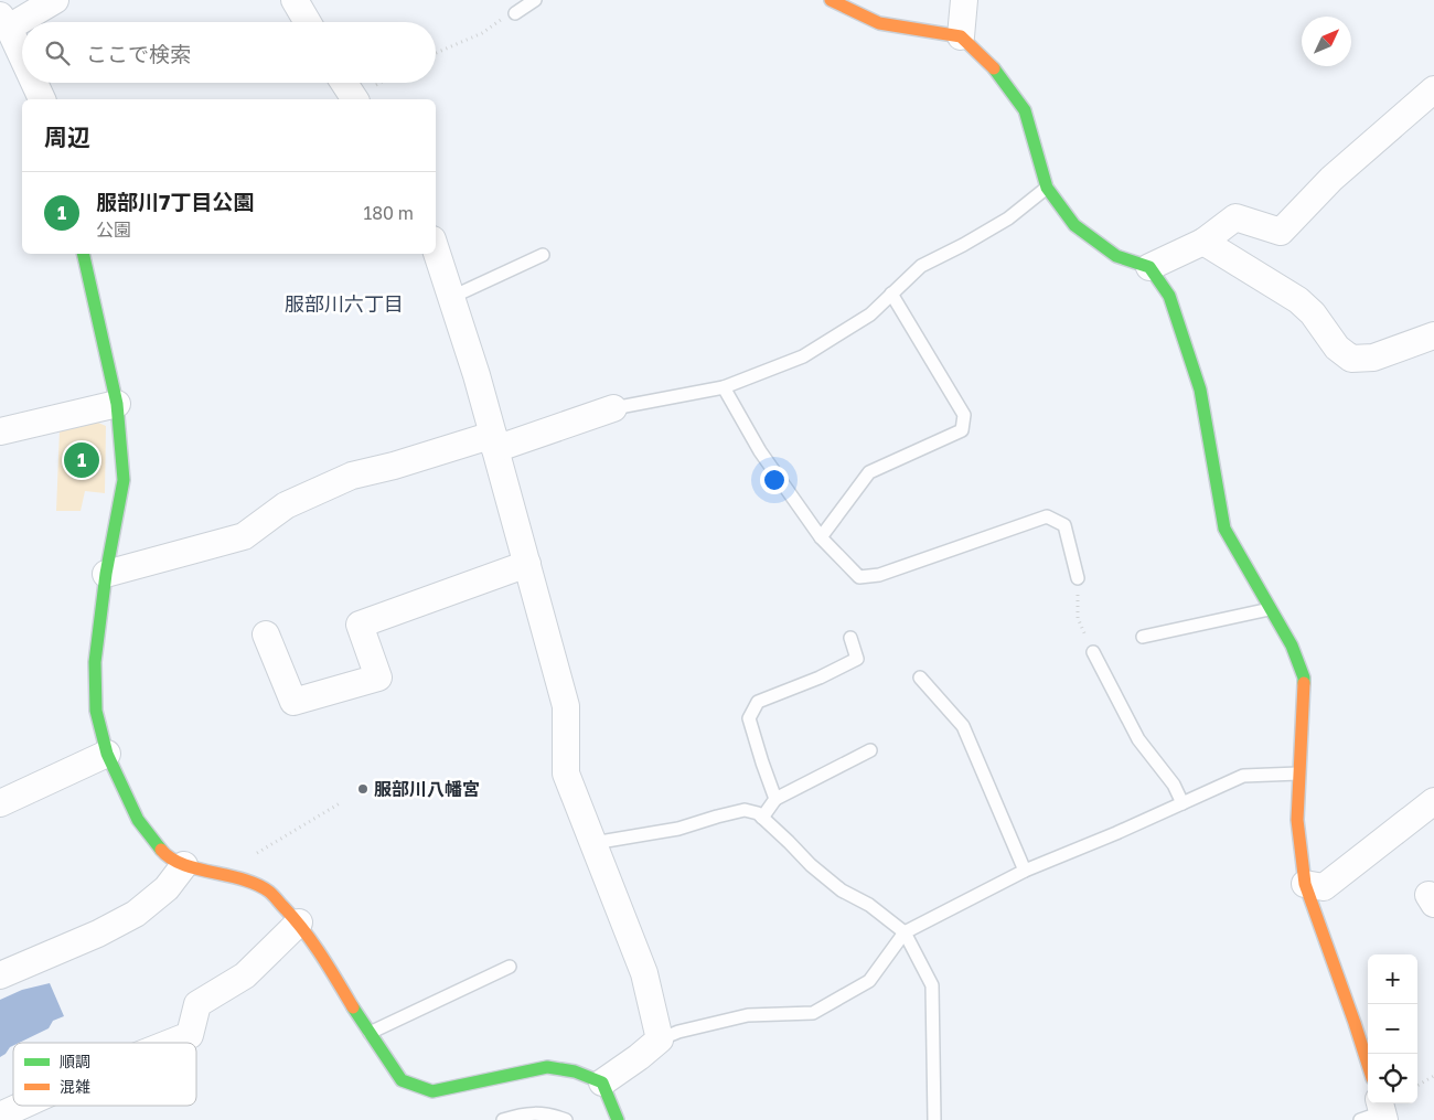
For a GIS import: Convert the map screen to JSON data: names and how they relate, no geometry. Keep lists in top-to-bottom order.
{
  "districts": ["服部川六丁目"],
  "places": ["服部川八幡宮"],
  "legend": ["順調", "混雑"],
  "north": "top right",
  "page": {
    "search": "ここで検索",
    "heading": "周辺",
    "list": [
      {
        "mark": "1",
        "name": "服部川7丁目公園",
        "note": "公園",
        "value": "180 m"
      }
    ],
    "pins": "1",
    "map_buttons": ["+", "−"]
  }
}
